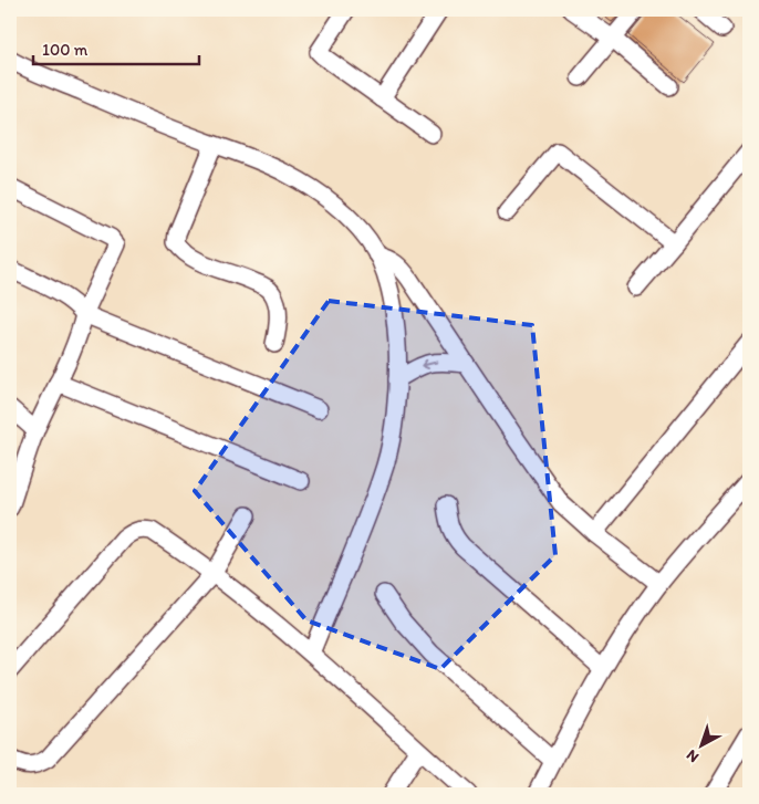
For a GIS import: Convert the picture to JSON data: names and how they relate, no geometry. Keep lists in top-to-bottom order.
{
  "scale_bar": "100 m",
  "north": "bottom left"
}
